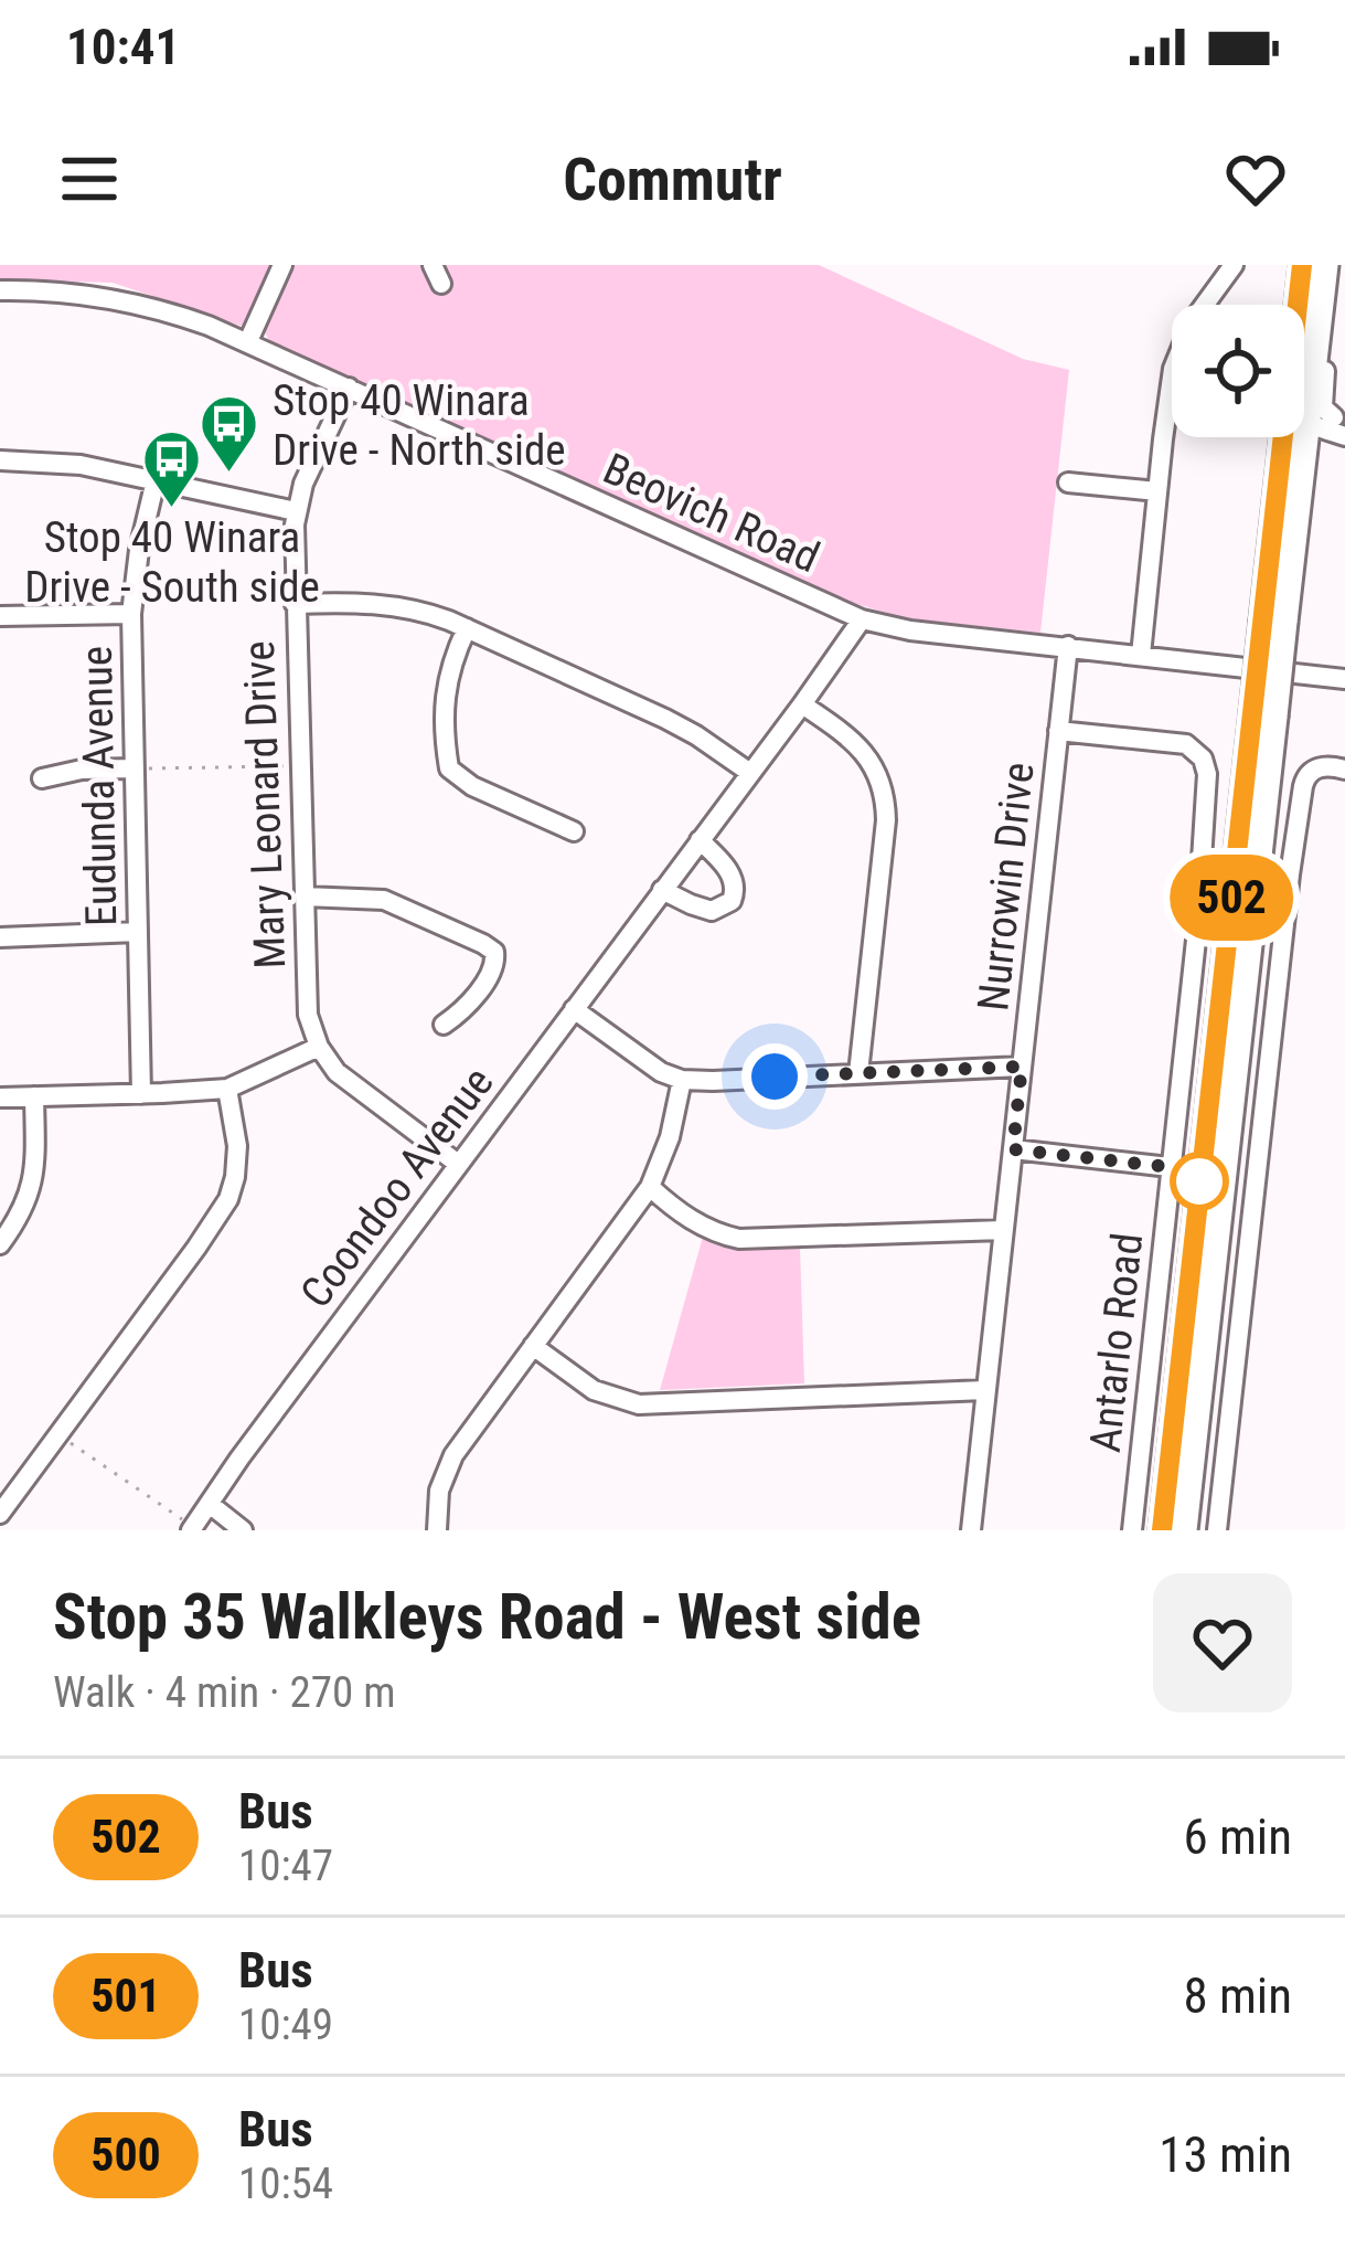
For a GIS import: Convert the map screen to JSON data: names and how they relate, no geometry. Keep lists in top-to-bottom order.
{
  "streets": {
    "street": [
      "Beovich Road",
      "Eudunda Avenue",
      "Mary Leonard Drive",
      "Nurrowin Drive",
      "Coondoo Avenue",
      "Antarlo Road"
    ]
  },
  "crossings": [
    ["Beovich Road", "Mary Leonard Drive"],
    ["Beovich Road", "Nurrowin Drive"],
    ["Beovich Road", "Coondoo Avenue"],
    ["Nurrowin Drive", "Antarlo Road"]
  ],
  "places": {
    "bus stop": ["Stop 40 Winara Drive - North side", "Stop 40 Winara Drive - South side"]
  },
  "lines": ["bus line 502"],
  "page": {
    "status": "10:41",
    "header": "Commutr",
    "on_map": "502",
    "heading": ["Stop 35 Walkleys Road - West side", "Walk · 4 min · 270 m"],
    "list": [
      {
        "mark": "502",
        "name": "Bus",
        "note": "10:47",
        "value": "6 min"
      },
      {
        "mark": "501",
        "name": "Bus",
        "note": "10:49",
        "value": "8 min"
      },
      {
        "mark": "500",
        "name": "Bus",
        "note": "10:54",
        "value": "13 min"
      }
    ]
  }
}
